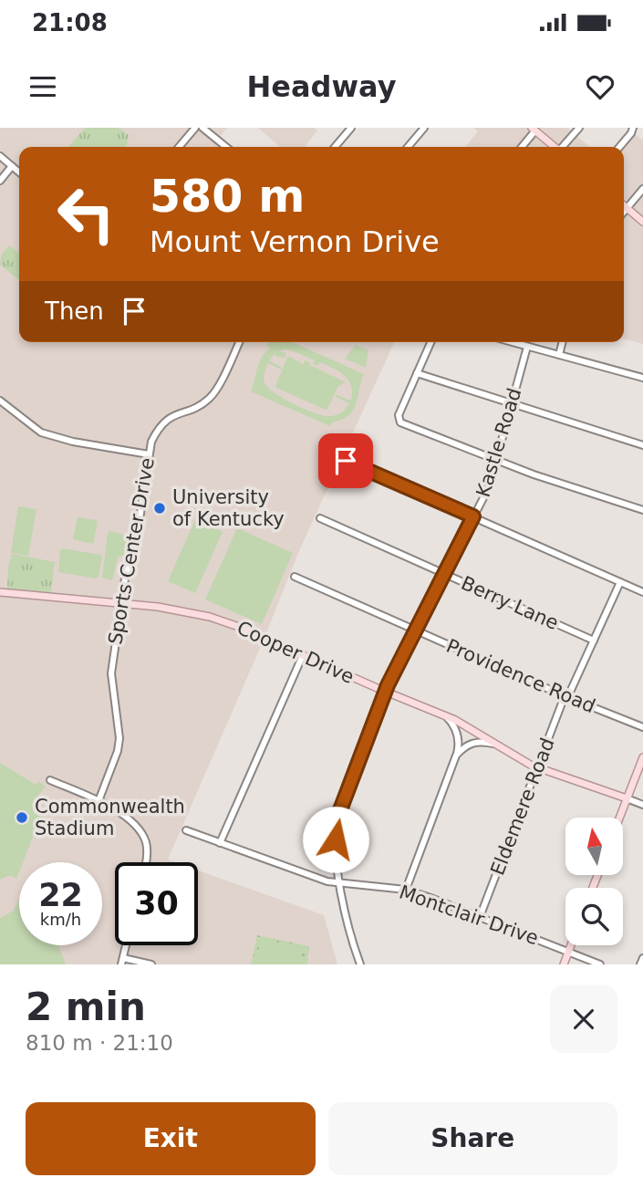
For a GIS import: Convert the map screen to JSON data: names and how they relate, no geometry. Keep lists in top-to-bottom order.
{
  "streets": {
    "main road": ["Cooper Drive"],
    "street": [
      "Kastle Road",
      "Sports Center Drive",
      "Berry Lane",
      "Providence Road",
      "Eldemere Road",
      "Montclair Drive"
    ]
  },
  "crossings": [
    ["Kastle Road", "Berry Lane"],
    ["Kastle Road", "Cooper Drive"],
    ["Kastle Road", "Providence Road"],
    ["Kastle Road", "Montclair Drive"],
    ["Sports Center Drive", "Cooper Drive"],
    ["Berry Lane", "Eldemere Road"],
    ["Cooper Drive", "Eldemere Road"],
    ["Providence Road", "Eldemere Road"],
    ["Eldemere Road", "Montclair Drive"]
  ],
  "places": ["University of Kentucky", "Commonwealth Stadium"],
  "north": "top",
  "page": {
    "status": "21:08",
    "header": "Headway",
    "turn": ["580 m", "Mount Vernon Drive"],
    "then": "Then",
    "speed": "22 km/h",
    "limit": "30",
    "heading": ["2 min", "810 m · 21:10"],
    "buttons": ["Exit", "Share"]
  }
}
